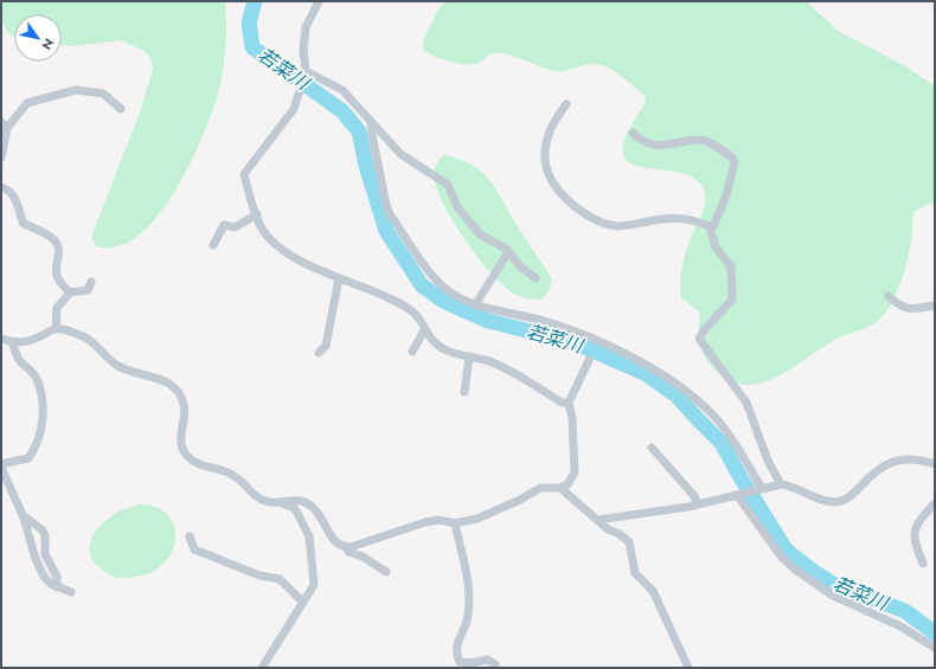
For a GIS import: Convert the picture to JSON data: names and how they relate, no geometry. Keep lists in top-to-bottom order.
{
  "water": ["若菜川"],
  "north": "bottom right"
}
